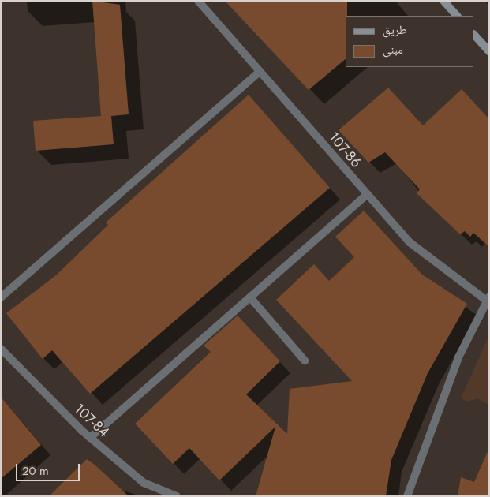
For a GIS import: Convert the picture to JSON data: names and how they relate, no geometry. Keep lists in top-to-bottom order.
{
  "streets": {
    "street": ["107-86", "107-84"]
  },
  "legend": ["طريق", "مبنى"],
  "scale_bar": "20 m"
}
